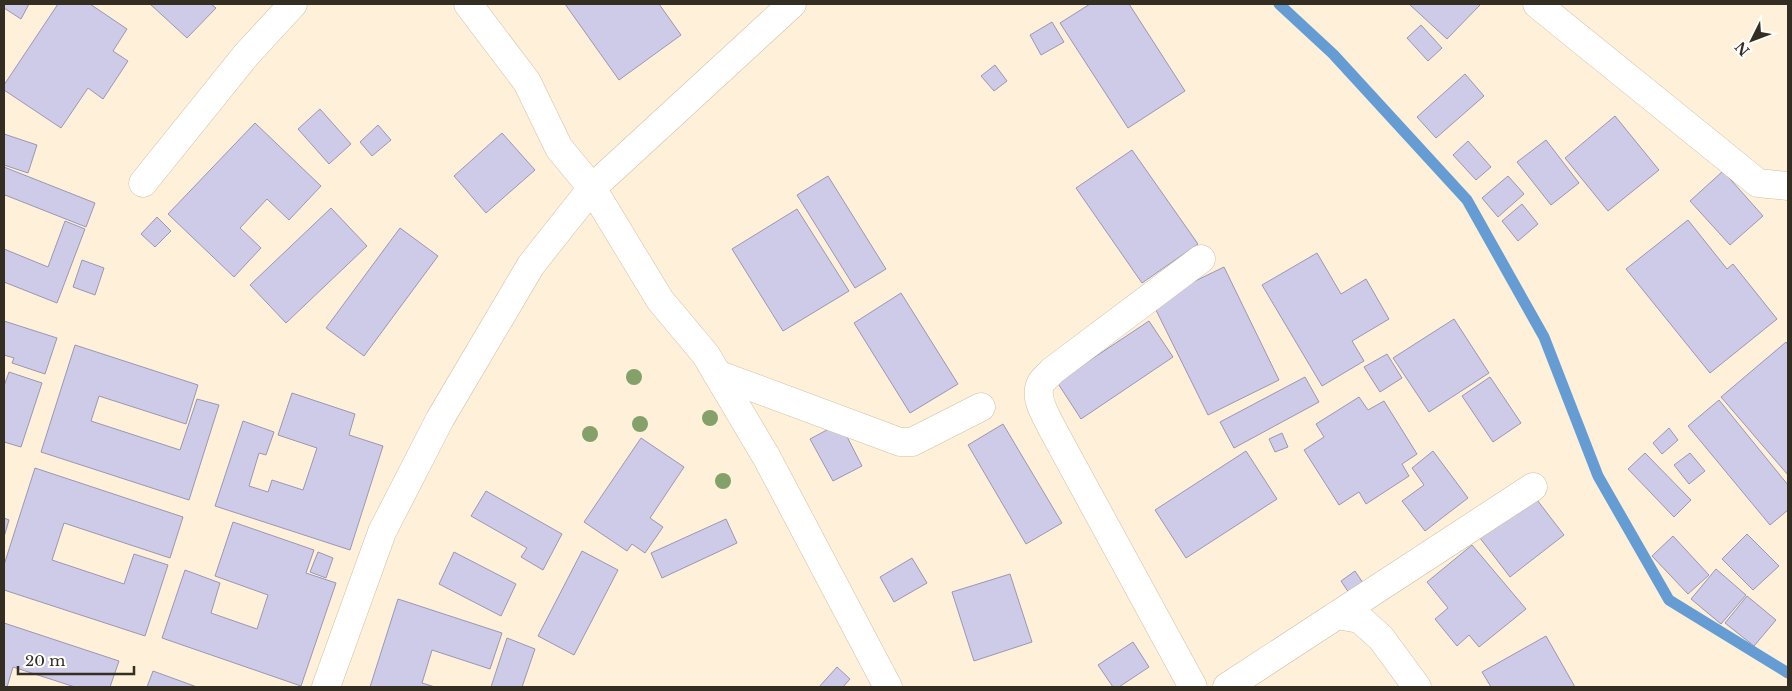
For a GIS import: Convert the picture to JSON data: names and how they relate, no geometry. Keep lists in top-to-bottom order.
{
  "scale_bar": "20 m",
  "north": "bottom left"
}
